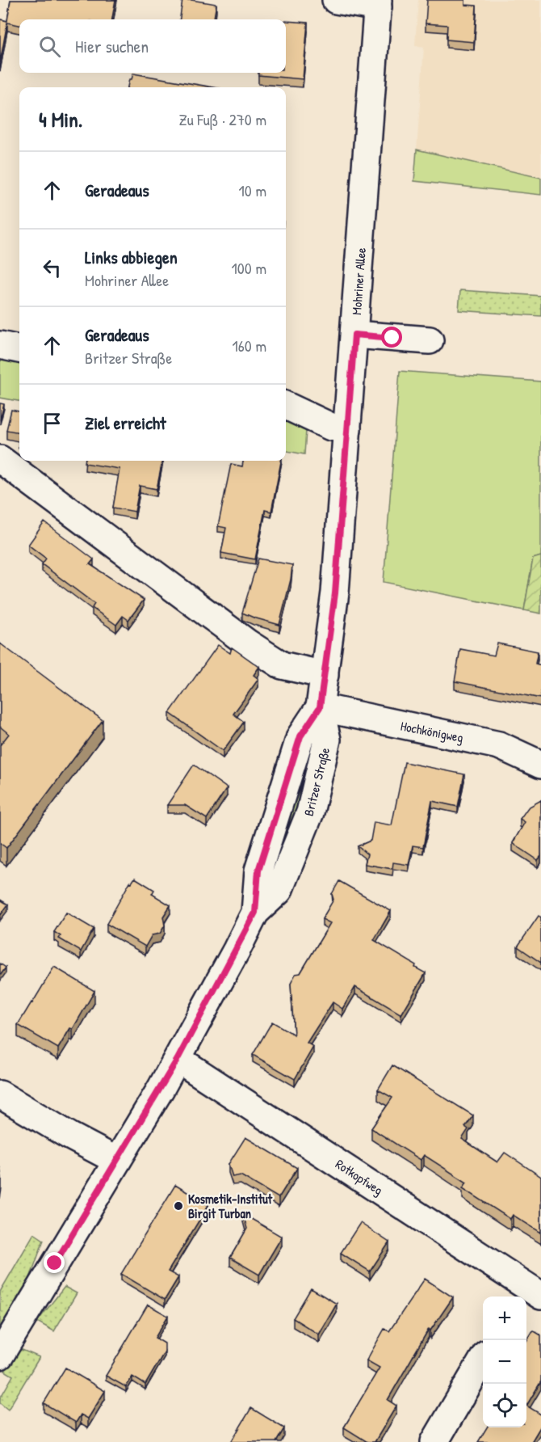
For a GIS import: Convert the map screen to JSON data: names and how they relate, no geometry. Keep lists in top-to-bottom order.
{
  "streets": {
    "main road": [
      "Mohriner Allee",
      "Hochkönigweg",
      "Britzer Straße",
      "Rotkopfweg"
    ]
  },
  "crossings": [
    ["Mohriner Allee", "Hochkönigweg"],
    ["Mohriner Allee", "Britzer Straße"],
    ["Hochkönigweg", "Britzer Straße"],
    ["Britzer Straße", "Rotkopfweg"]
  ],
  "places": ["Kosmetik-Institut Birgit Turban"],
  "page": {
    "search": "Hier suchen",
    "heading": ["4 Min.", "Zu Fuß · 270 m"],
    "list": [
      ["Geradeaus", "10 m"],
      ["Links abbiegen", "Mohriner Allee", "100 m"],
      ["Geradeaus", "Britzer Straße", "160 m"],
      "Ziel erreicht"
    ],
    "map_buttons": ["+", "−"]
  }
}
